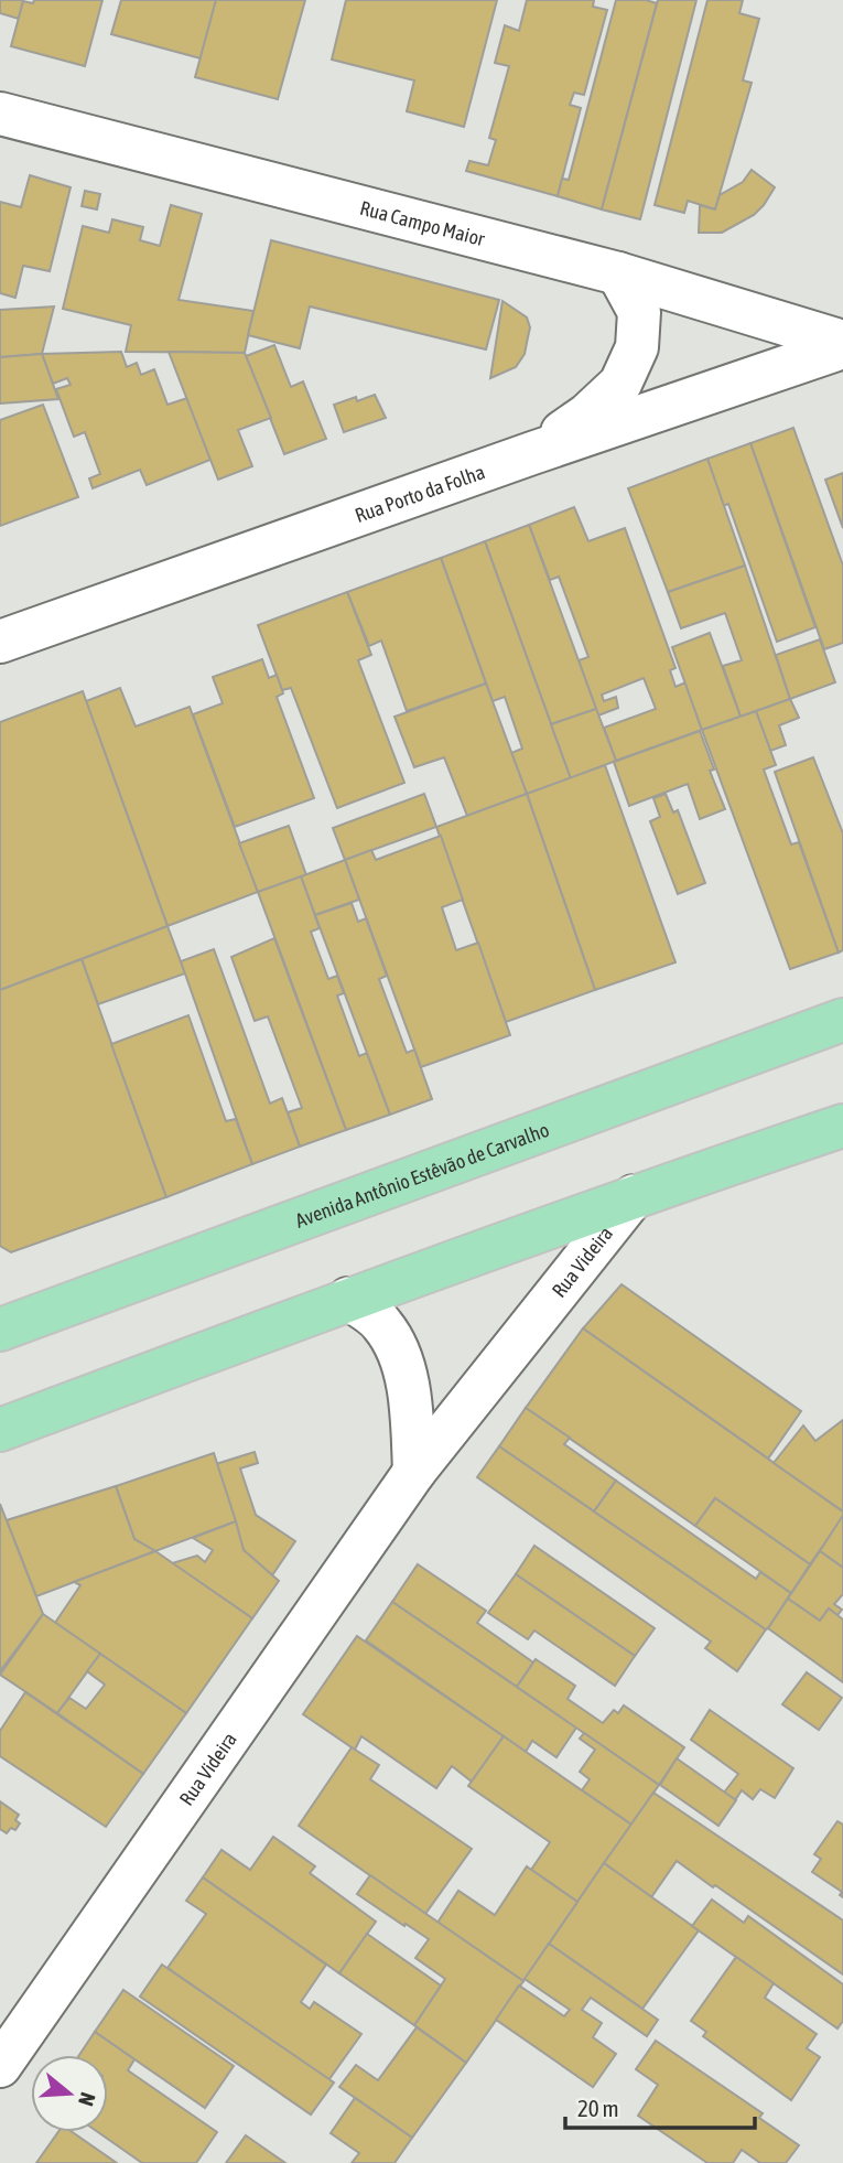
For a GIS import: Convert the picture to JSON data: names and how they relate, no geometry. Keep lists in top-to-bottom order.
{
  "streets": {
    "main road": ["Avenida Antônio Estêvão de Carvalho"],
    "street": ["Rua Campo Maior", "Rua Porto da Folha", "Rua Videira"]
  },
  "crossings": [
    ["Rua Campo Maior", "Rua Porto da Folha"]
  ],
  "scale_bar": "20 m",
  "north": "right"
}
